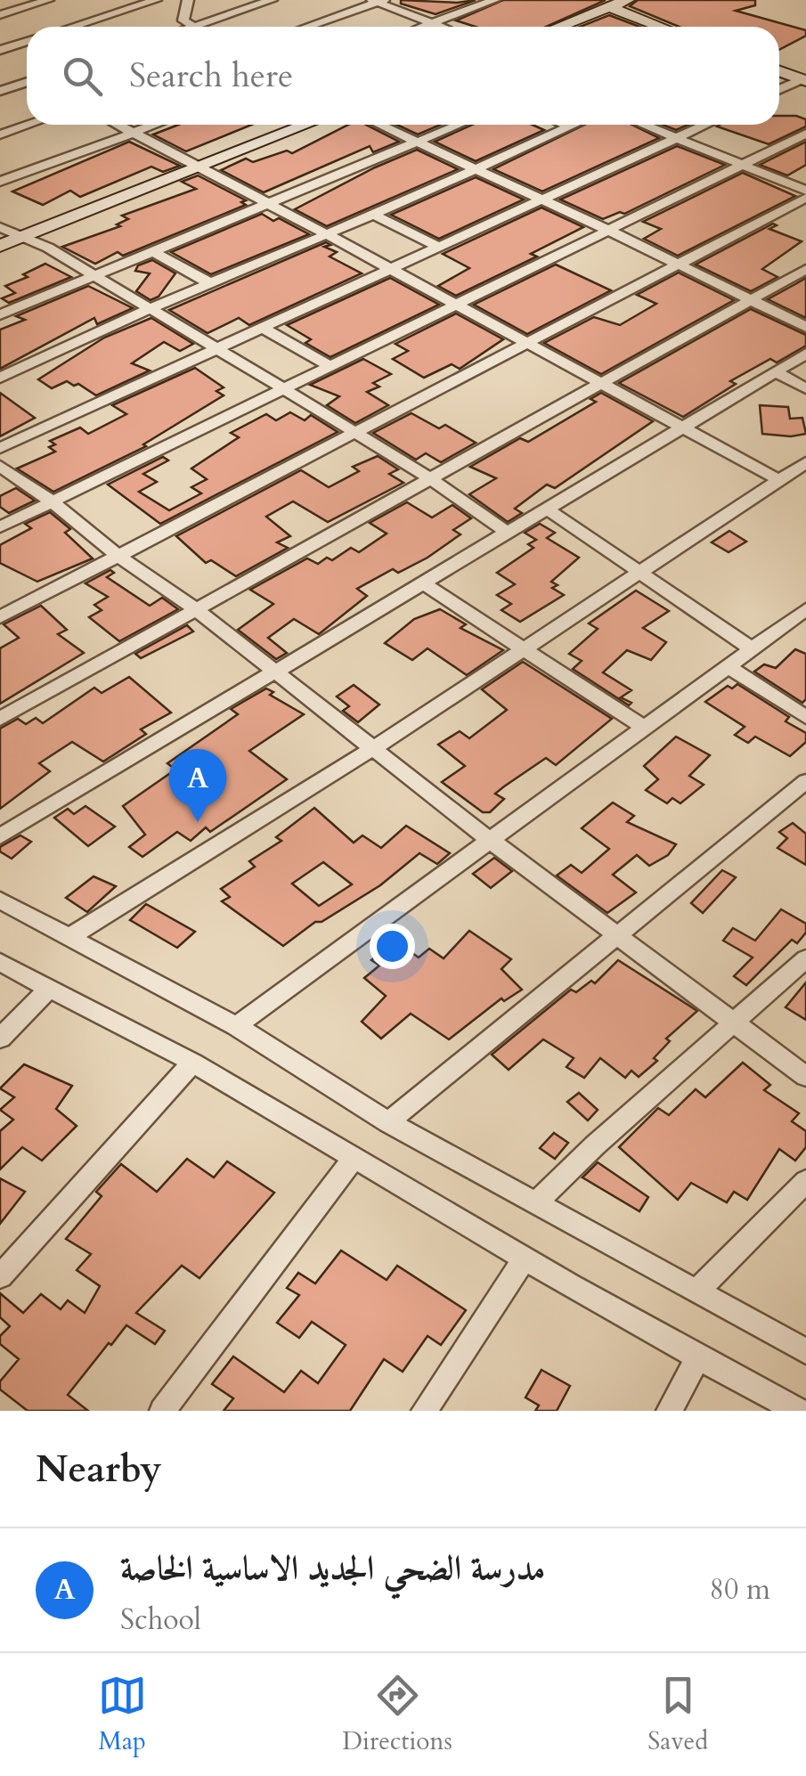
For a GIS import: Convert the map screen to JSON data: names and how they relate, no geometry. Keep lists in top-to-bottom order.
{
  "page": {
    "search": "Search here",
    "pins": "A",
    "heading": "Nearby",
    "list": [
      {
        "mark": "A",
        "name": "مدرسة الضحي الجديد الاساسية الخاصة",
        "note": "School",
        "value": "80 m"
      }
    ],
    "nav": ["Map", "Directions", "Saved"]
  }
}
